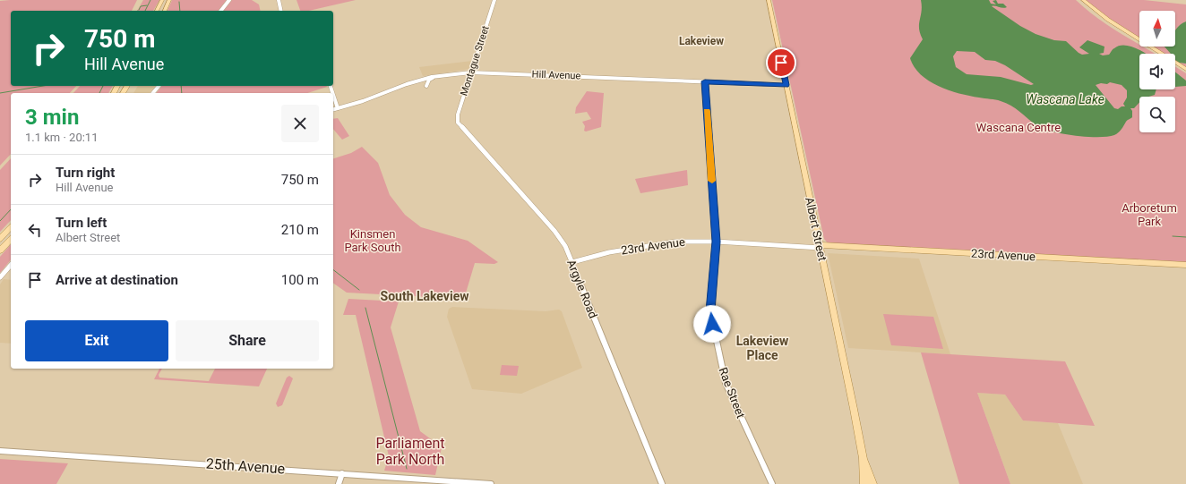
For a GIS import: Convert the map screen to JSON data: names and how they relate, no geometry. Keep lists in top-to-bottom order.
{
  "streets": {
    "main road": ["Albert Street", "23rd Avenue"],
    "street": [
      "Montague Street",
      "Hill Avenue",
      "Argyle Road",
      "Rae Street",
      "25th Avenue"
    ]
  },
  "crossings": [
    ["Montague Street", "Hill Avenue"],
    ["Montague Street", "Argyle Road"],
    ["Hill Avenue", "Albert Street"],
    ["Hill Avenue", "Rae Street"],
    ["Albert Street", "23rd Avenue"],
    ["23rd Avenue", "Argyle Road"],
    ["23rd Avenue", "Rae Street"]
  ],
  "districts": ["Lakeview", "South Lakeview", "Lakeview Place"],
  "water": ["Wascana Lake"],
  "parks": [
    "Wascana Centre",
    "Arboretum Park",
    "Kinsmen Park South",
    "Parliament Park North"
  ],
  "north": "top",
  "page": {
    "turn": ["750 m", "Hill Avenue"],
    "heading": ["3 min", "1.1 km · 20:11"],
    "list": [
      {
        "name": "Turn right",
        "note": "Hill Avenue",
        "value": "750 m"
      },
      {
        "name": "Turn left",
        "note": "Albert Street",
        "value": "210 m"
      },
      {
        "name": "Arrive at destination",
        "value": "100 m"
      }
    ],
    "buttons": ["Exit", "Share"]
  }
}
